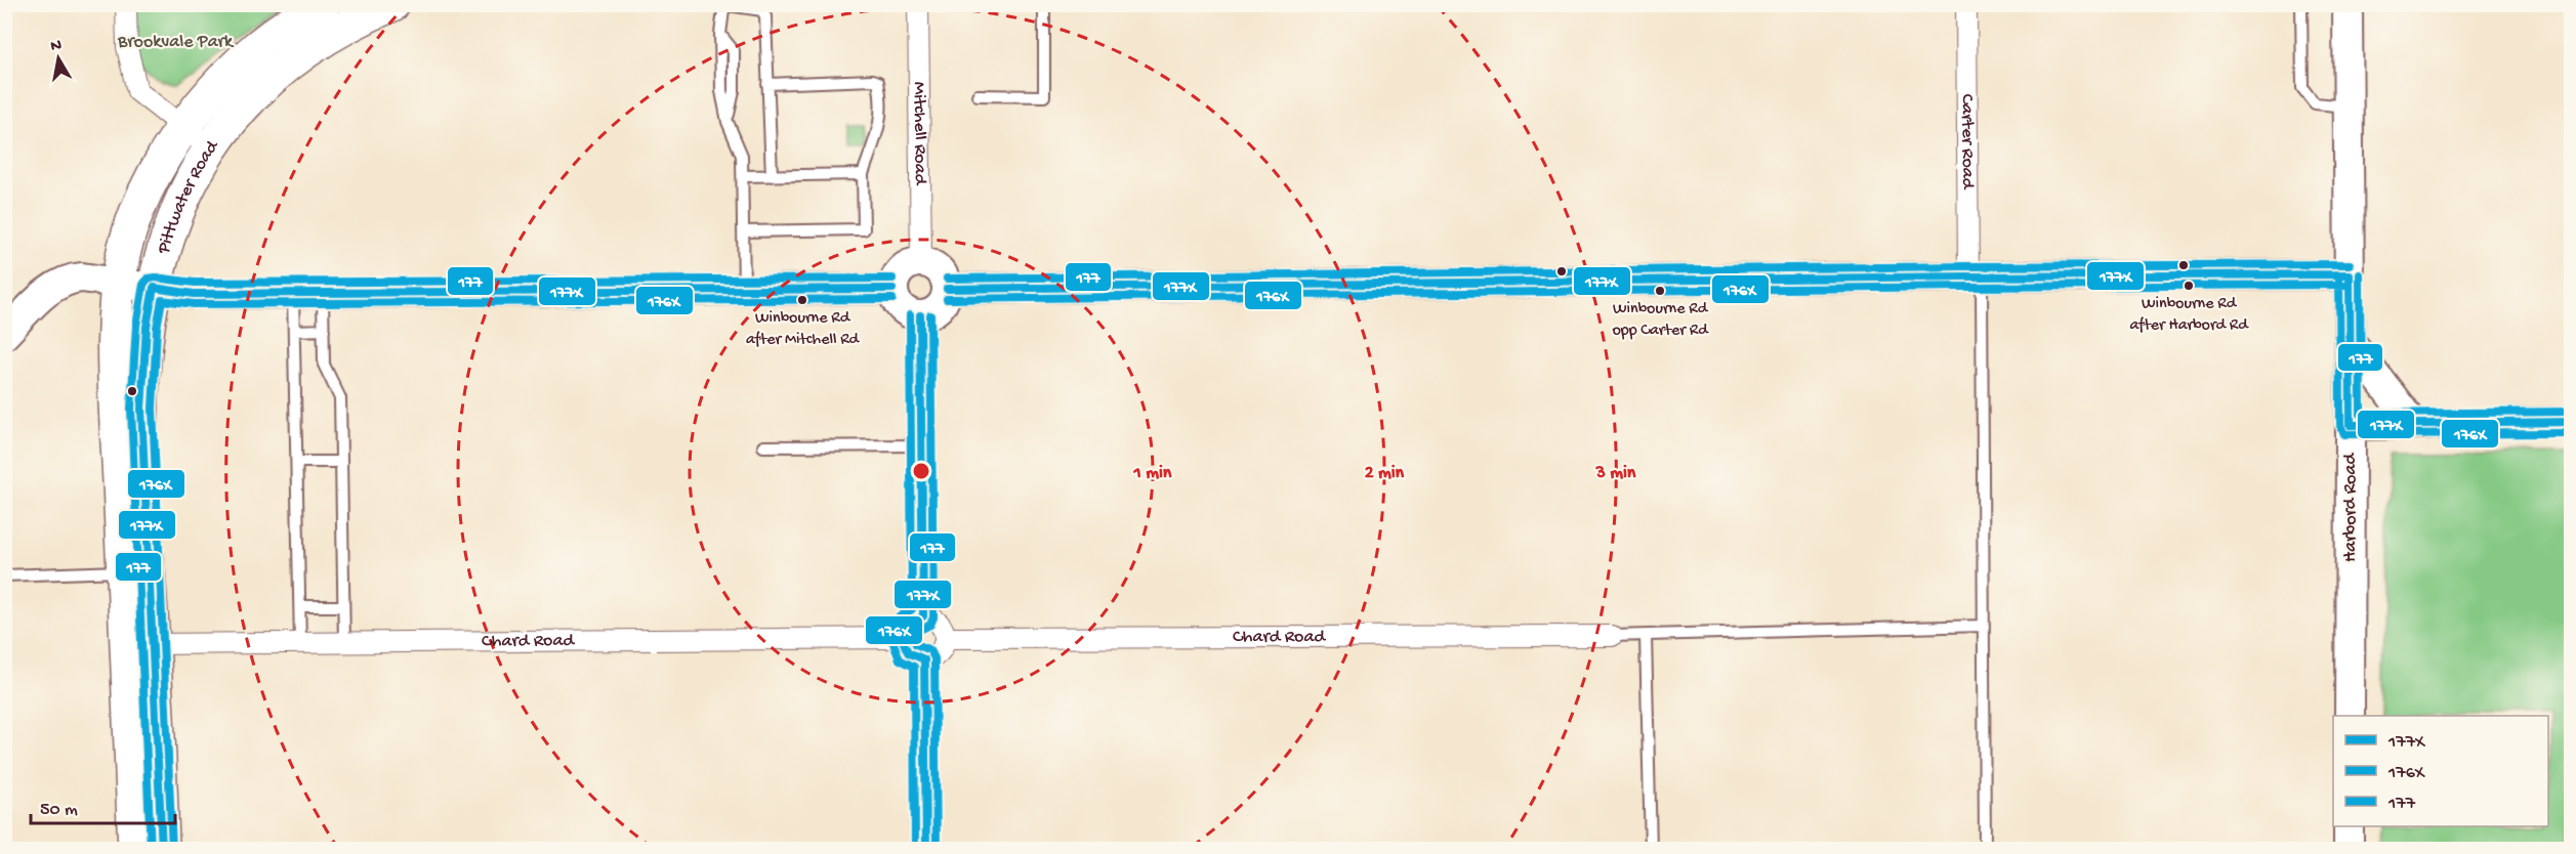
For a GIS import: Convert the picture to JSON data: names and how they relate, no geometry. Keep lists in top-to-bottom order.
{
  "streets": {
    "highway": ["Pittwater Road"],
    "main road": ["Harbord Road"],
    "street": ["Mitchell Road", "Carter Road", "Chard Road"]
  },
  "crossings": [
    ["Pittwater Road", "Chard Road"]
  ],
  "parks": ["Brookvale Park"],
  "places": ["Winbourne Rd after Harbord Rd", "Winbourne Rd opp Carter Rd", "Winbourne Rd after Mitchell Rd"],
  "lines": ["transit line 177", "transit line 177X", "transit line 176X"],
  "legend": ["177X", "176X", "177"],
  "scale_bar": "50 m",
  "north": "top",
  "rings": ["1 min", "2 min", "3 min"]
}
